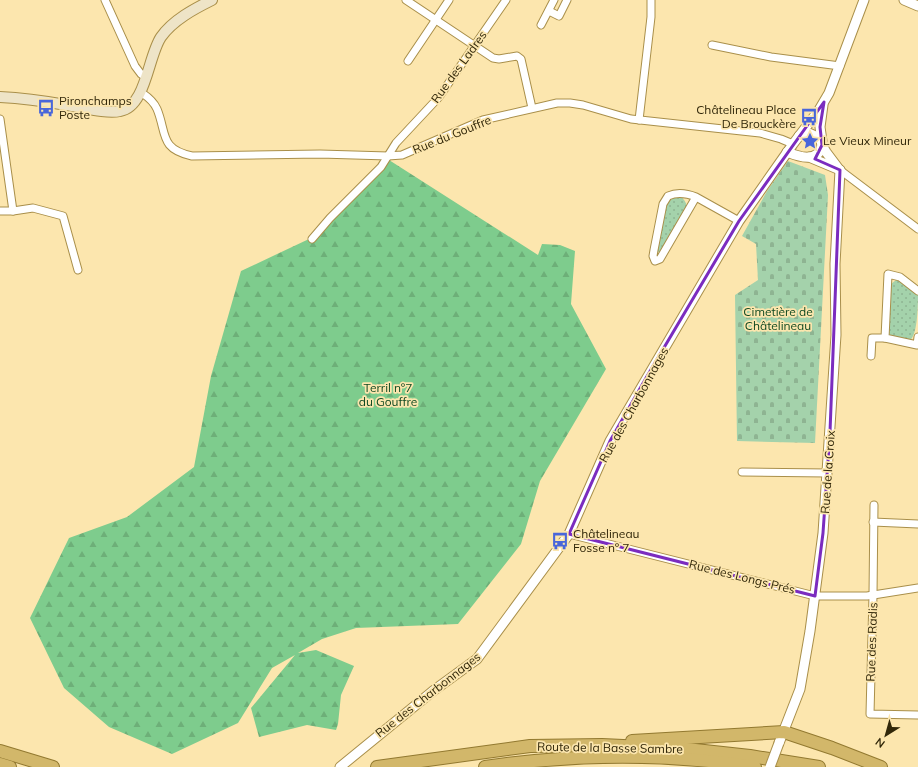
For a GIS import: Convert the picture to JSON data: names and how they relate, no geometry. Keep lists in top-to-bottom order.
{
  "streets": {
    "highway": ["Route de la Basse Sambre"],
    "street": [
      "Rue des Ladres",
      "Rue du Gouffre",
      "Rue des Charbonnages",
      "Rue de la Croix",
      "Rue des Longs Prés",
      "Rue des Radis"
    ]
  },
  "crossings": [
    ["Rue des Ladres", "Rue du Gouffre"],
    ["Rue du Gouffre", "Rue des Charbonnages"],
    ["Rue des Charbonnages", "Rue des Longs Prés"],
    ["Rue de la Croix", "Rue des Longs Prés"],
    ["Rue des Longs Prés", "Rue des Radis"]
  ],
  "parks": ["Cimetière de Châtelineau", "Terril n°7 du Gouffre"],
  "places": {
    "bus stop": ["Pironchamps Poste", "Châtelineau Place De Brouckère", "Châtelineau Fosse n° 7"],
    "place": ["Le Vieux Mineur"]
  },
  "north": "bottom left"
}
